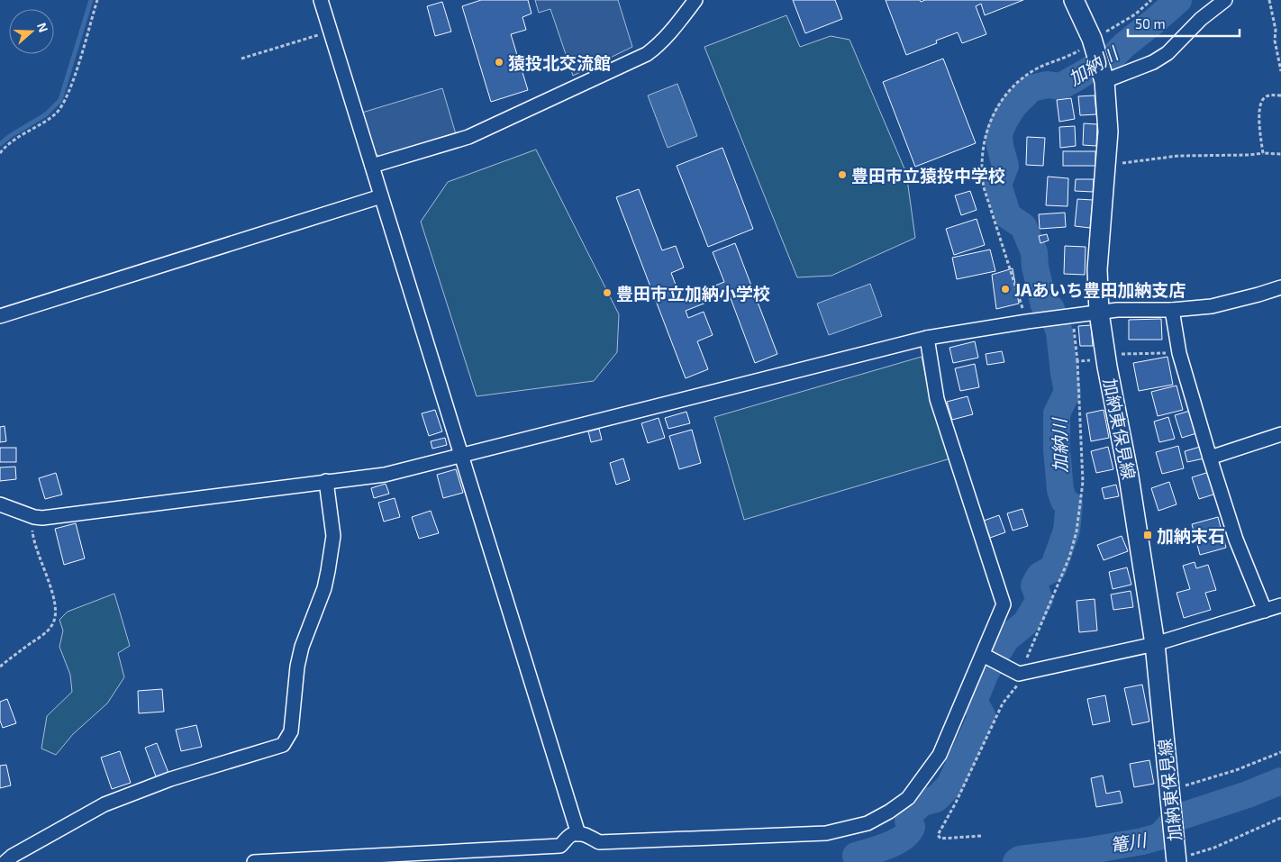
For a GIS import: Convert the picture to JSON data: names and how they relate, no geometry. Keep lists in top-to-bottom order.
{
  "streets": {
    "main road": ["加納東保見線"]
  },
  "water": ["加納川", "篭川"],
  "places": {
    "other": [
      "猿投北交流館",
      "豊田市立猿投中学校",
      "JAあいち豊田加納支店",
      "豊田市立加納小学校"
    ],
    "transit": ["加納末石"]
  },
  "scale_bar": "50 m",
  "north": "right"
}
